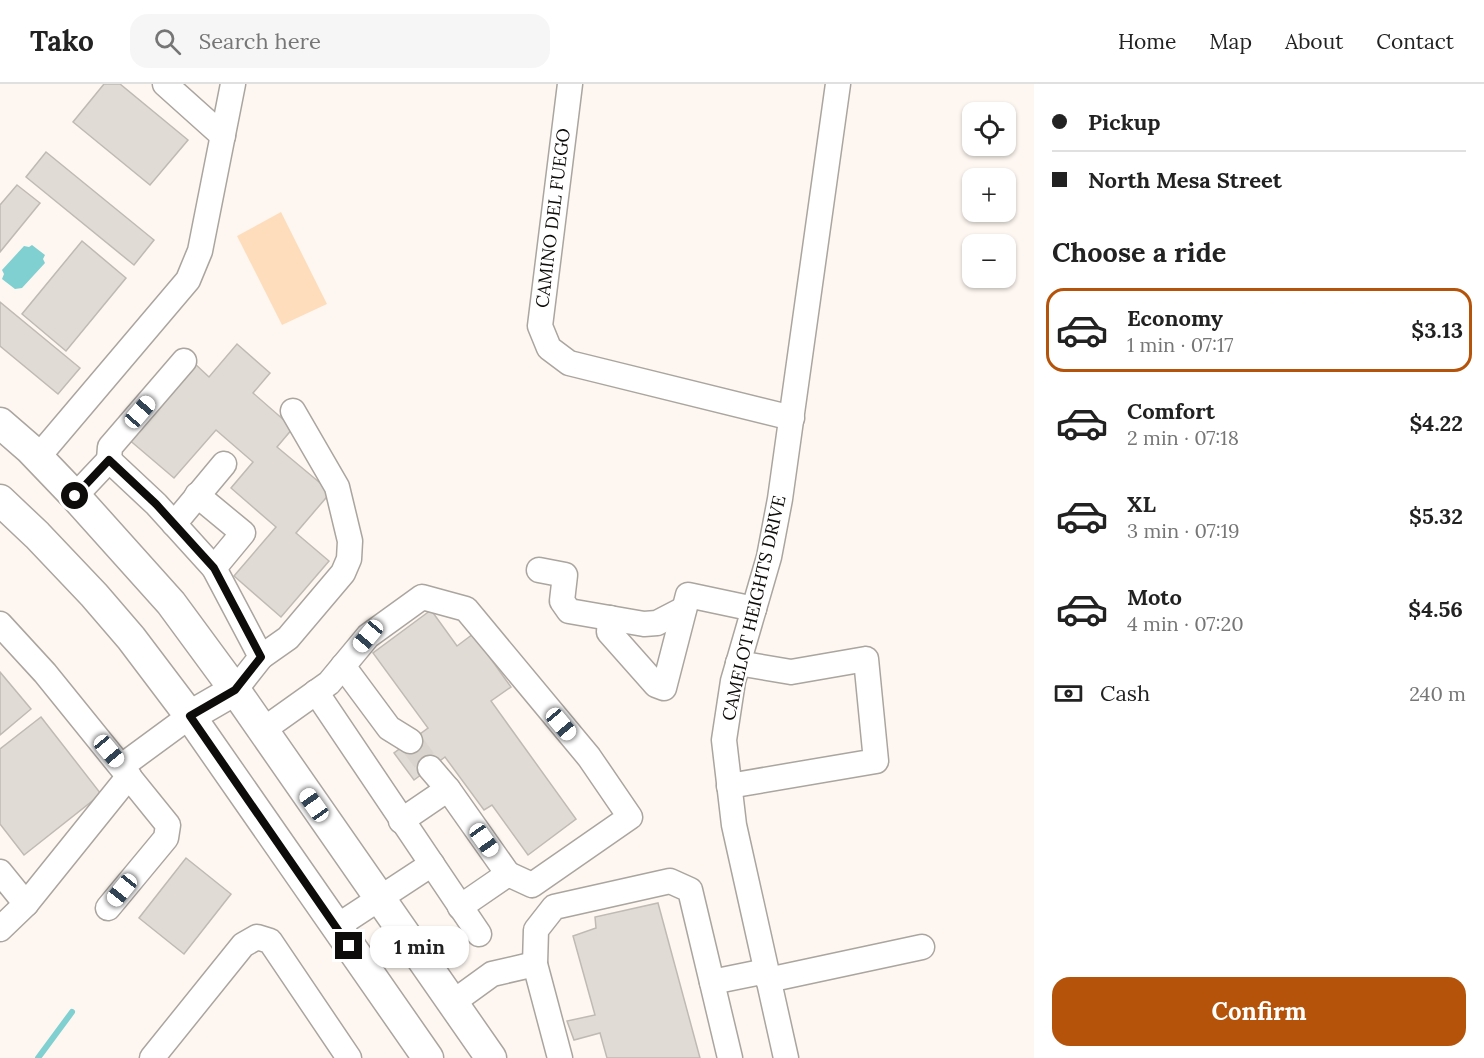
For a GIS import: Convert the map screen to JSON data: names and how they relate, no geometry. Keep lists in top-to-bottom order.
{
  "streets": {
    "street": ["CAMINO DEL FUEGO", "CAMELOT HEIGHTS DRIVE"]
  },
  "crossings": [
    ["CAMINO DEL FUEGO", "CAMELOT HEIGHTS DRIVE"]
  ],
  "page": {
    "header": "Tako",
    "search": "Search here",
    "nav": [
      "Home",
      "Map",
      "About",
      "Contact"
    ],
    "banner": ["Pickup", "North Mesa Street"],
    "map_buttons": ["+", "−"],
    "heading": "Choose a ride",
    "list": [
      {
        "name": "Economy",
        "note": "1 min · 07:17",
        "value": "$3.13"
      },
      {
        "name": "Comfort",
        "note": "2 min · 07:18",
        "value": "$4.22"
      },
      {
        "name": "XL",
        "note": "3 min · 07:19",
        "value": "$5.32"
      },
      {
        "name": "Moto",
        "note": "4 min · 07:20",
        "value": "$4.56"
      }
    ],
    "pay": ["Cash", "240 m"],
    "bubble": "1 min",
    "buttons": "Confirm"
  }
}
